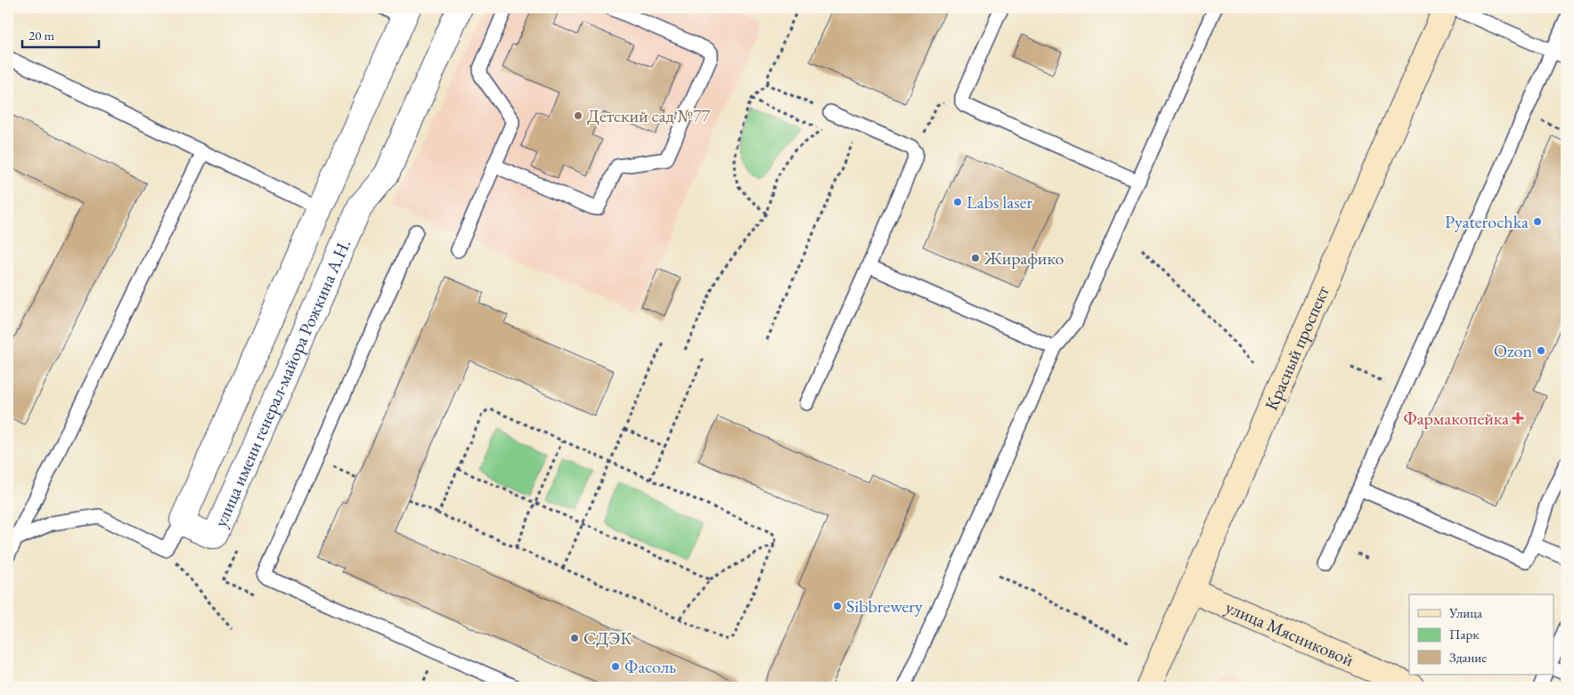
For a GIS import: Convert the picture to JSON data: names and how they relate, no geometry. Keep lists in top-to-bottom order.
{
  "streets": {
    "street": ["Красный проспект", "улица имени генерал-майора Рожкина А.Н.", "улица Мясниковой"]
  },
  "crossings": [
    ["Красный проспект", "улица Мясниковой"]
  ],
  "places": {
    "other": [
      "Детский сад №77",
      "Labs laser",
      "Pyaterochka",
      "Жирафико",
      "Ozon",
      "Sibbrewery",
      "СДЭК",
      "Фасоль"
    ],
    "health": ["Фармакопейка"]
  },
  "legend": ["Улица", "Парк", "Здание"],
  "scale_bar": "20 m"
}
